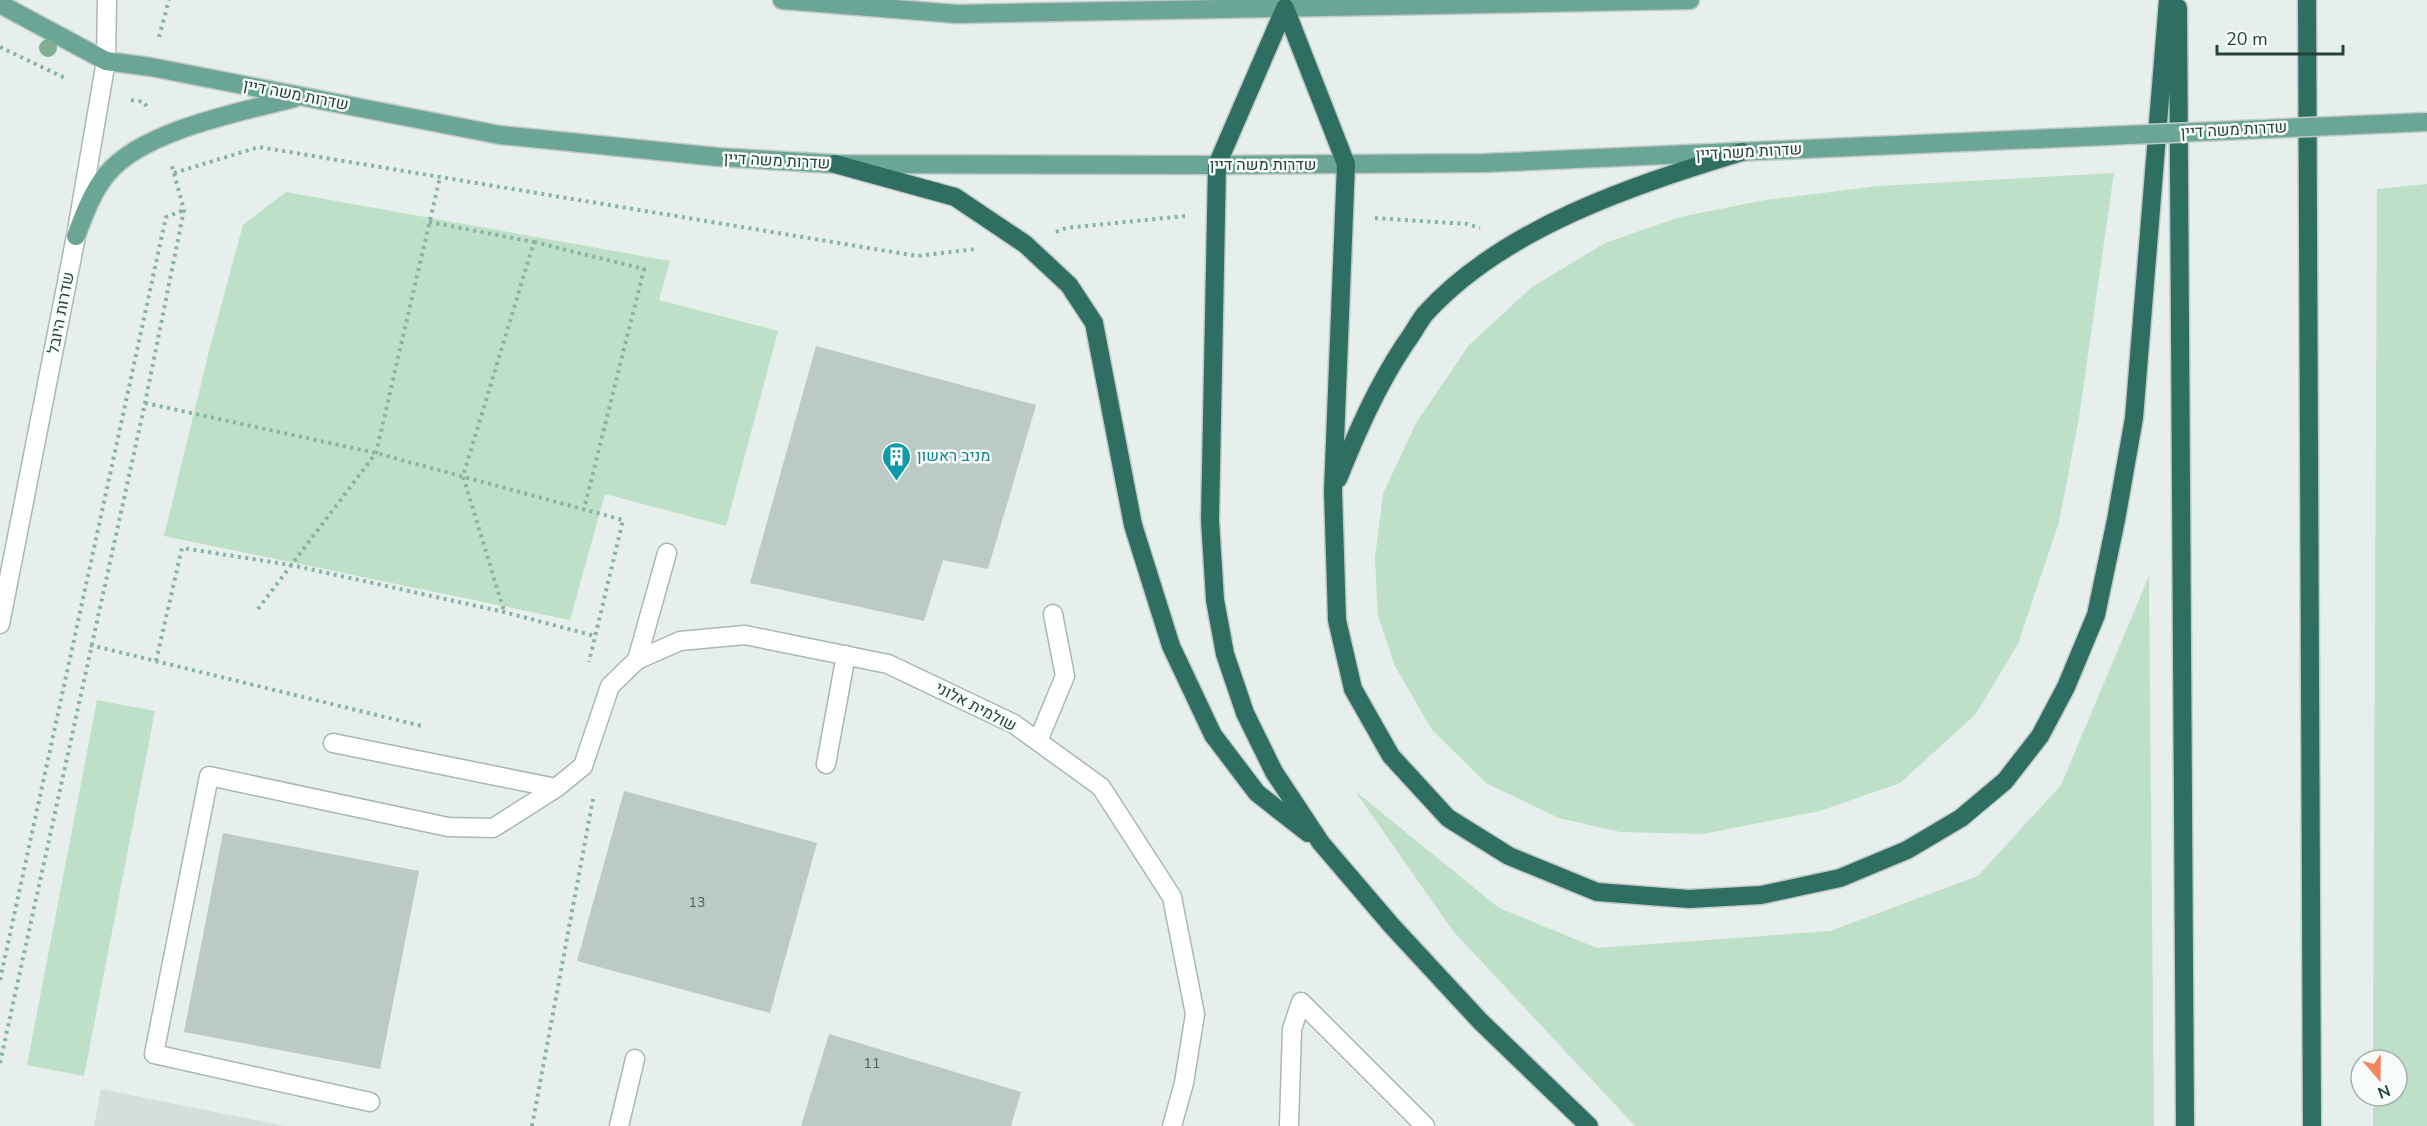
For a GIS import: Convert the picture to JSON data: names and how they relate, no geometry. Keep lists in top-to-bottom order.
{
  "streets": {
    "main road": ["שדרות משה דיין"],
    "street": ["שדרות היובל", "שולמית אלוני"]
  },
  "crossings": [
    ["שדרות משה דיין", "שדרות היובל"]
  ],
  "places": {
    "building": ["מניב ראשון"]
  },
  "house_numbers": ["13", "11"],
  "scale_bar": "20 m",
  "north": "bottom"
}
